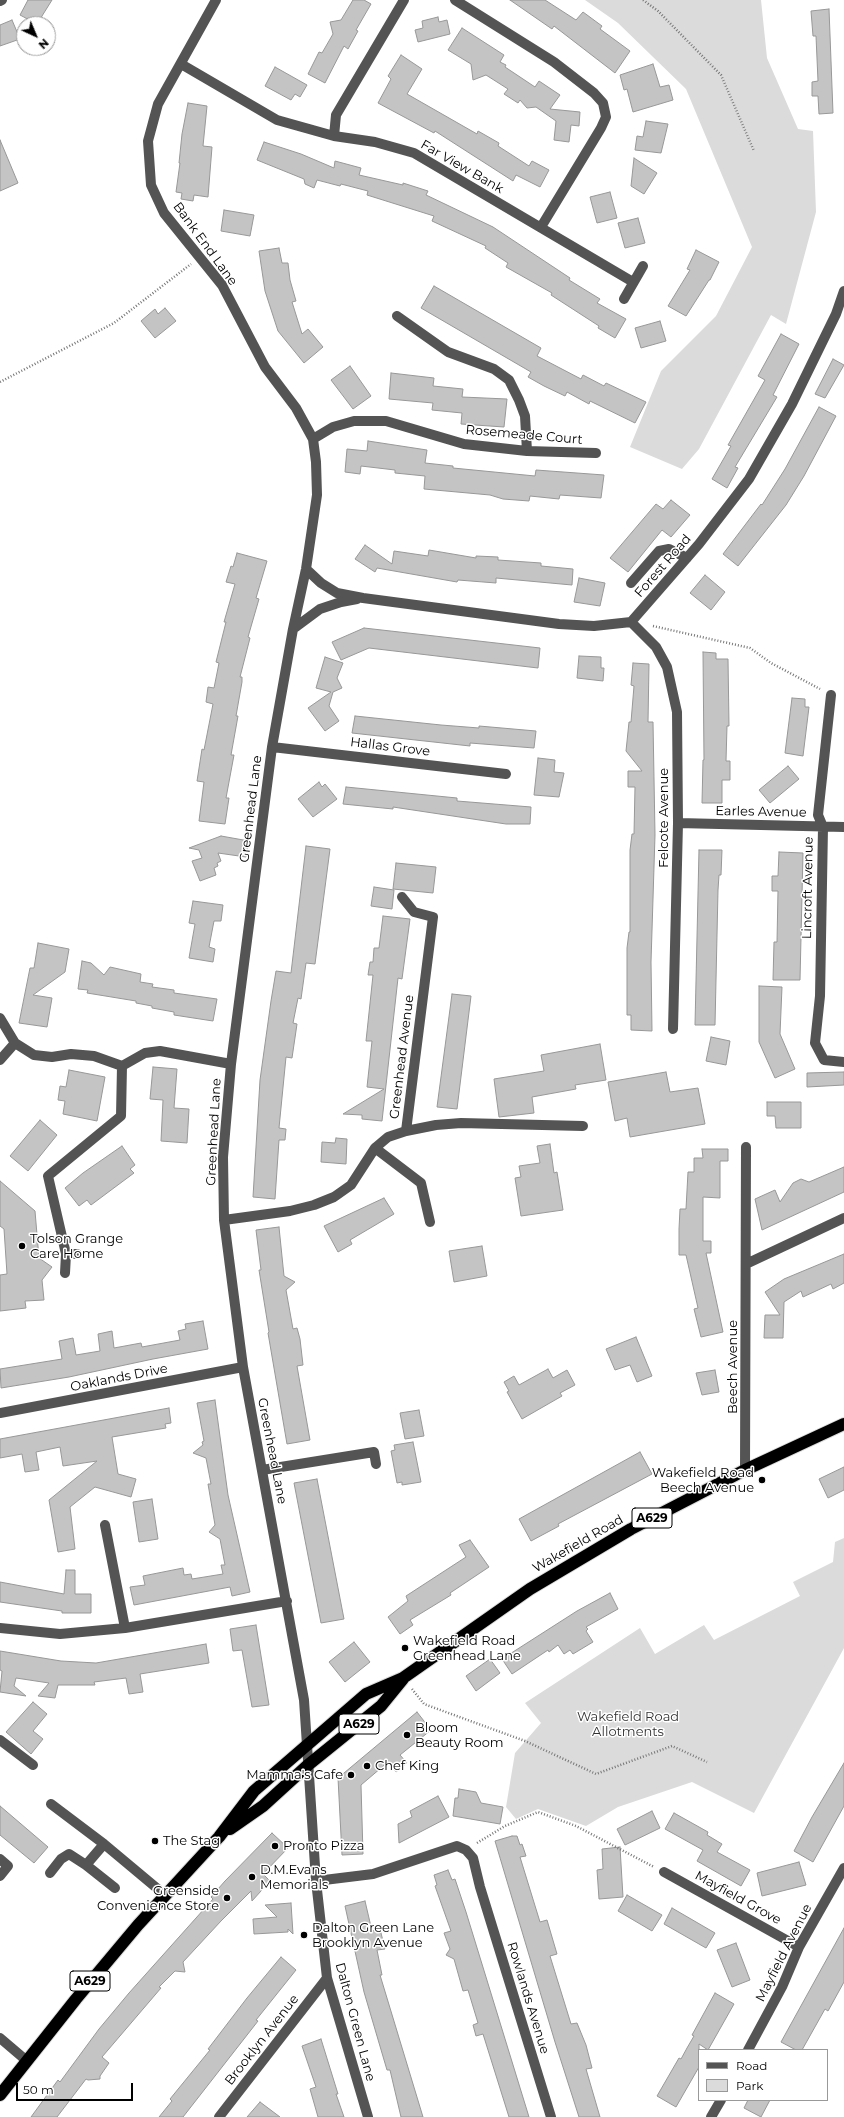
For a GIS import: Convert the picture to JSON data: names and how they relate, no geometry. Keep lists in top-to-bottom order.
{
  "streets": {
    "highway": ["A629", "Wakefield Road"],
    "street": [
      "Far View Bank",
      "Bank End Lane",
      "Rosemeade Court",
      "Forest Road",
      "Hallas Grove",
      "Greenhead Lane",
      "Earles Avenue",
      "Felcote Avenue",
      "Lincroft Avenue",
      "Greenhead Avenue",
      "Beech Avenue",
      "Oaklands Drive",
      "Mayfield Grove",
      "Mayfield Avenue",
      "Rowlands Avenue",
      "Dalton Green Lane",
      "Brooklyn Avenue"
    ]
  },
  "crossings": [
    ["Far View Bank", "Bank End Lane"],
    ["Bank End Lane", "Rosemeade Court"],
    ["Bank End Lane", "Greenhead Lane"],
    ["Forest Road", "Felcote Avenue"],
    ["Hallas Grove", "Greenhead Lane"],
    ["Greenhead Lane", "Greenhead Avenue"],
    ["Greenhead Lane", "Oaklands Drive"],
    ["Greenhead Lane", "Wakefield Road"],
    ["Greenhead Lane", "Dalton Green Lane"],
    ["Earles Avenue", "Felcote Avenue"],
    ["Earles Avenue", "Lincroft Avenue"],
    ["Beech Avenue", "Wakefield Road"],
    ["Wakefield Road", "Dalton Green Lane"],
    ["Mayfield Grove", "Mayfield Avenue"],
    ["Dalton Green Lane", "Brooklyn Avenue"]
  ],
  "parks": ["Wakefield Road Allotments"],
  "places": [
    "Tolson Grange Care Home",
    "Wakefield Road Beech Avenue",
    "Wakefield Road Greenhead Lane",
    "Bloom Beauty Room",
    "Chef King",
    "Mamma's Cafe",
    "The Stag",
    "Pronto Pizza",
    "D.M.Evans Memorials",
    "Greenside Convenience Store",
    "Dalton Green Lane Brooklyn Avenue"
  ],
  "legend": ["Road", "Park"],
  "scale_bar": "50 m",
  "north": "bottom right"
}
